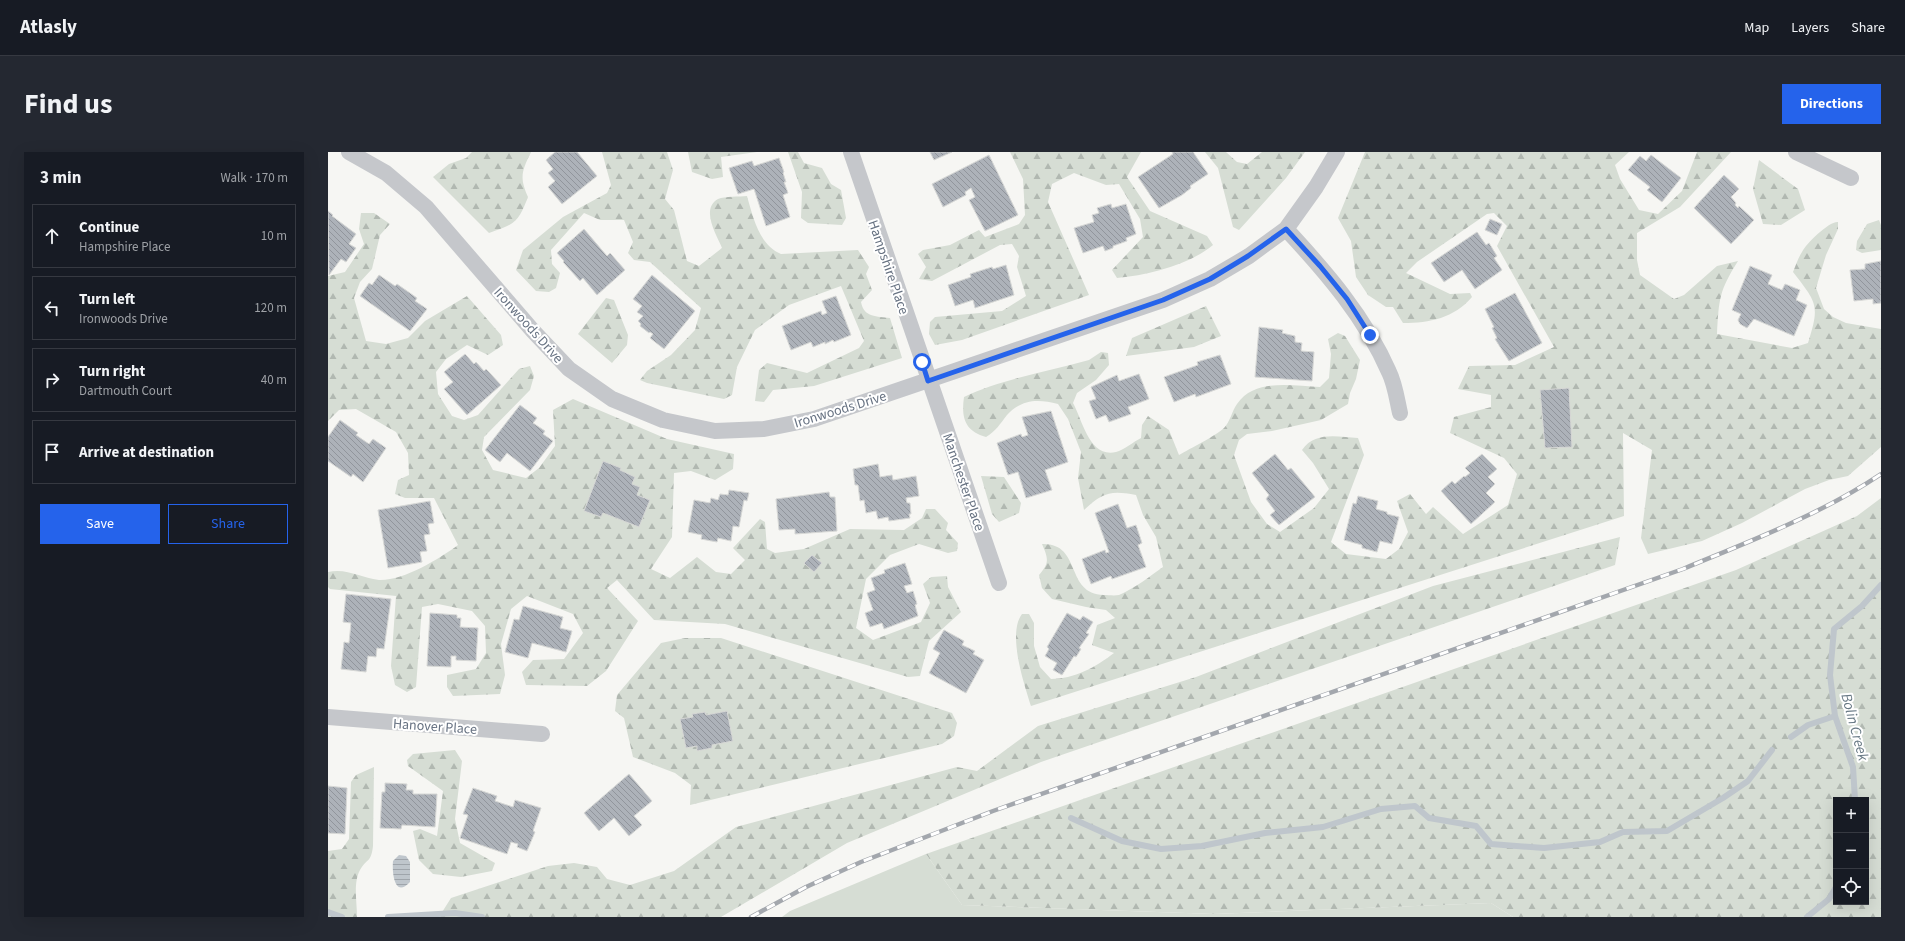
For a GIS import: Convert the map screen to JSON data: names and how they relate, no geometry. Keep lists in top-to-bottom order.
{
  "streets": {
    "street": [
      "Hampshire Place",
      "Ironwoods Drive",
      "Manchester Place",
      "Hanover Place"
    ]
  },
  "crossings": [
    ["Hampshire Place", "Ironwoods Drive"],
    ["Hampshire Place", "Manchester Place"],
    ["Ironwoods Drive", "Manchester Place"]
  ],
  "water": ["Bolin Creek"],
  "page": {
    "header": "Atlasly",
    "nav": ["Map", "Layers", "Share"],
    "title": "Find us",
    "buttons": [
      "Directions",
      ["Save", "Share"]
    ],
    "heading": ["3 min", "Walk · 170 m"],
    "list": [
      ["Continue", "Hampshire Place", "10 m"],
      ["Turn left", "Ironwoods Drive", "120 m"],
      ["Turn right", "Dartmouth Court", "40 m"],
      "Arrive at destination"
    ],
    "map_buttons": ["+", "−"]
  }
}
